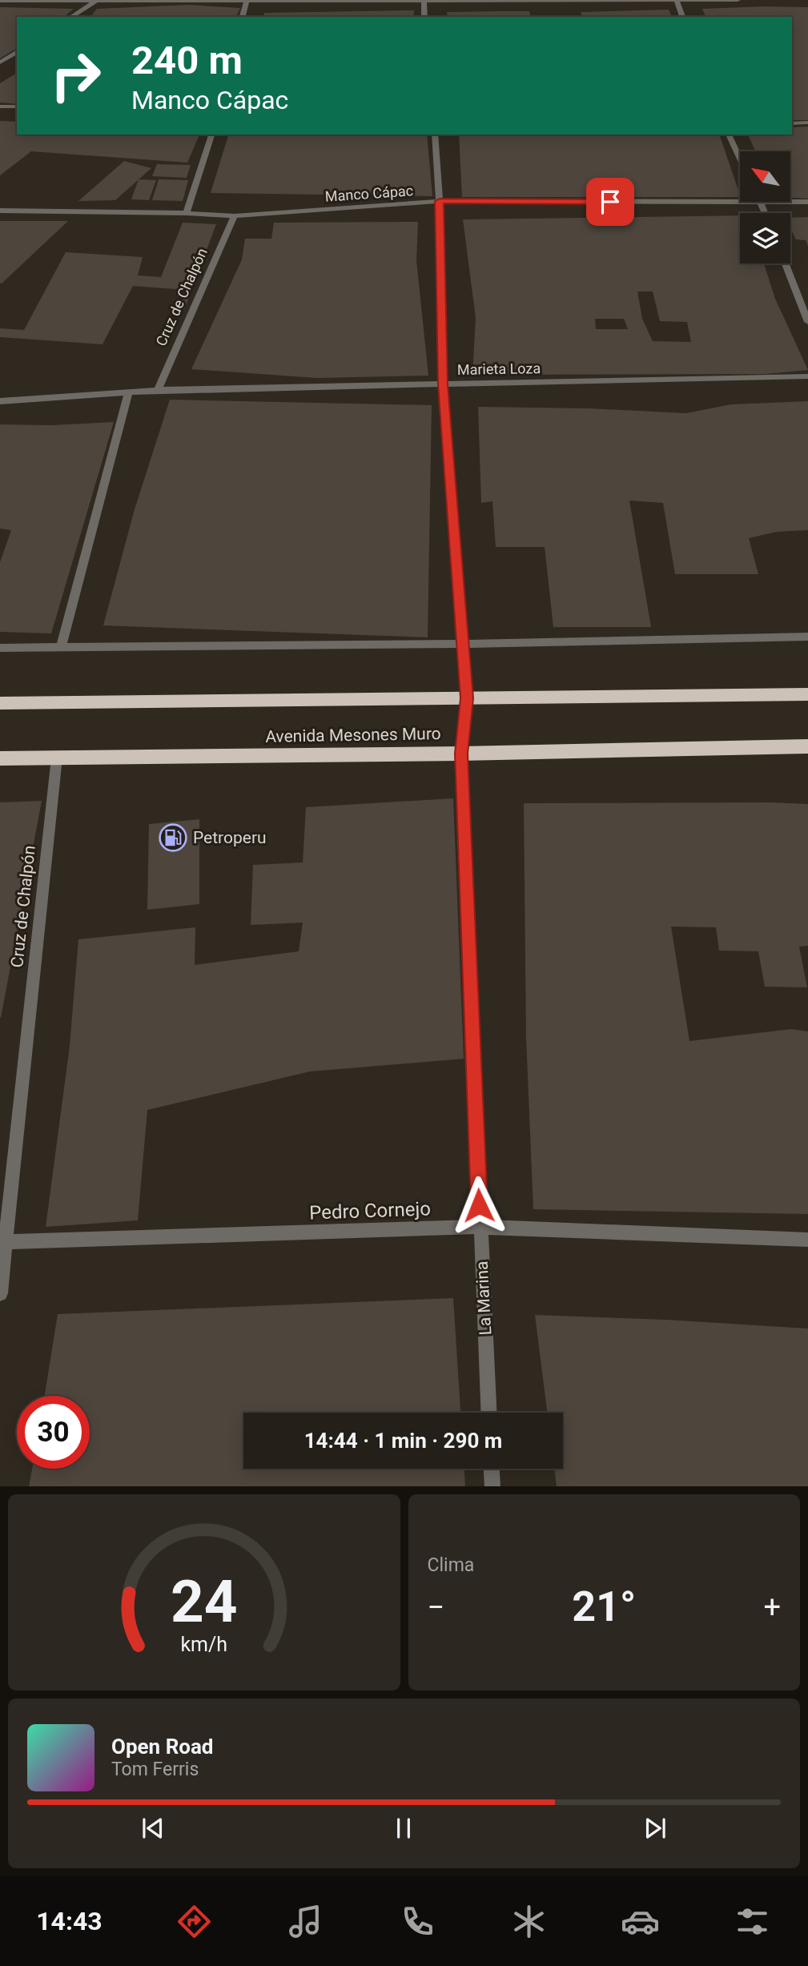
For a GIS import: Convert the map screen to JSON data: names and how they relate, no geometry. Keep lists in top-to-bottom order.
{
  "streets": {
    "highway": ["Avenida Mesones Muro"],
    "street": [
      "Manco Cápac",
      "Cruz de Chalpón",
      "Marieta Loza",
      "Pedro Cornejo",
      "La Marina"
    ]
  },
  "crossings": [
    ["Manco Cápac", "Cruz de Chalpón"],
    ["Manco Cápac", "La Marina"],
    ["Cruz de Chalpón", "Marieta Loza"],
    ["Cruz de Chalpón", "Avenida Mesones Muro"],
    ["Cruz de Chalpón", "Pedro Cornejo"],
    ["Marieta Loza", "La Marina"],
    ["Avenida Mesones Muro", "La Marina"],
    ["Pedro Cornejo", "La Marina"]
  ],
  "places": {
    "fuel station": ["Petroperu"]
  },
  "north": "top left",
  "page": {
    "turn": ["240 m", "Manco Cápac"],
    "limit": "30",
    "trip": "14:44 · 1 min · 290 m",
    "tile": "Clima",
    "heat": ["−", "21°", "+"],
    "song": ["Open Road", "Tom Ferris"],
    "tabs": "14:43",
    "gauge": ["24", "km/h"]
  }
}
